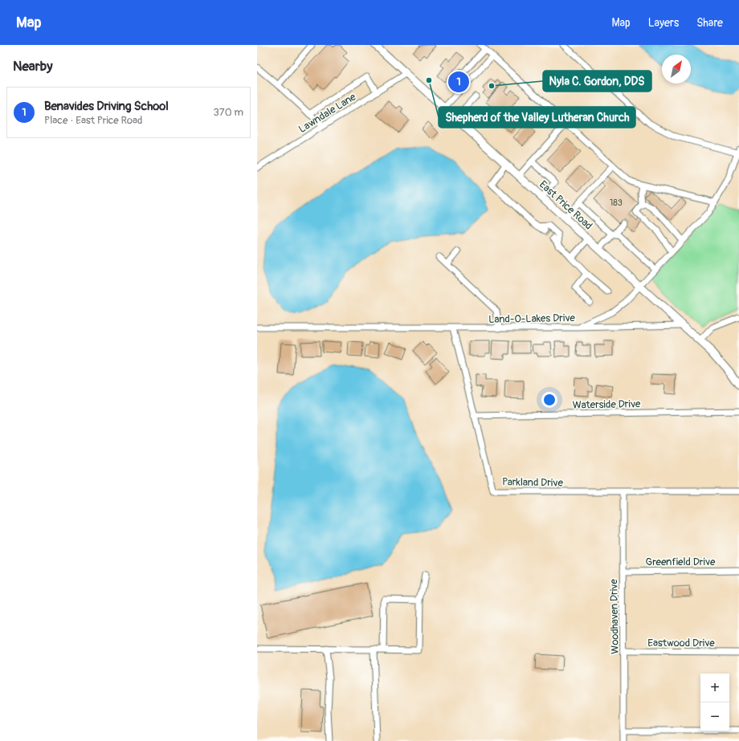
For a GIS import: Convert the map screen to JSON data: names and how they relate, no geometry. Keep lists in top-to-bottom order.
{
  "streets": {
    "main road": ["East Price Road"],
    "street": [
      "Lawndale Lane",
      "Land-O-Lakes Drive",
      "Waterside Drive",
      "Parkland Drive",
      "Greenfield Drive",
      "Woodhaven Drive",
      "Eastwood Drive"
    ]
  },
  "crossings": [
    ["Lawndale Lane", "East Price Road"],
    ["East Price Road", "Land-O-Lakes Drive"],
    ["Land-O-Lakes Drive", "Parkland Drive"],
    ["Waterside Drive", "Parkland Drive"],
    ["Parkland Drive", "Woodhaven Drive"],
    ["Greenfield Drive", "Woodhaven Drive"],
    ["Woodhaven Drive", "Eastwood Drive"]
  ],
  "places": ["Shepherd of the Valley Lutheran Church", "Nyla C. Gordon, DDS"],
  "house_numbers": ["183"],
  "north": "top right",
  "page": {
    "header": "Map",
    "nav": ["Map", "Layers", "Share"],
    "heading": "Nearby",
    "pins": "1",
    "list": [
      {
        "mark": "1",
        "name": "Benavides Driving School",
        "note": "Place · East Price Road",
        "value": "370 m"
      }
    ],
    "map_buttons": ["+", "−"]
  }
}
